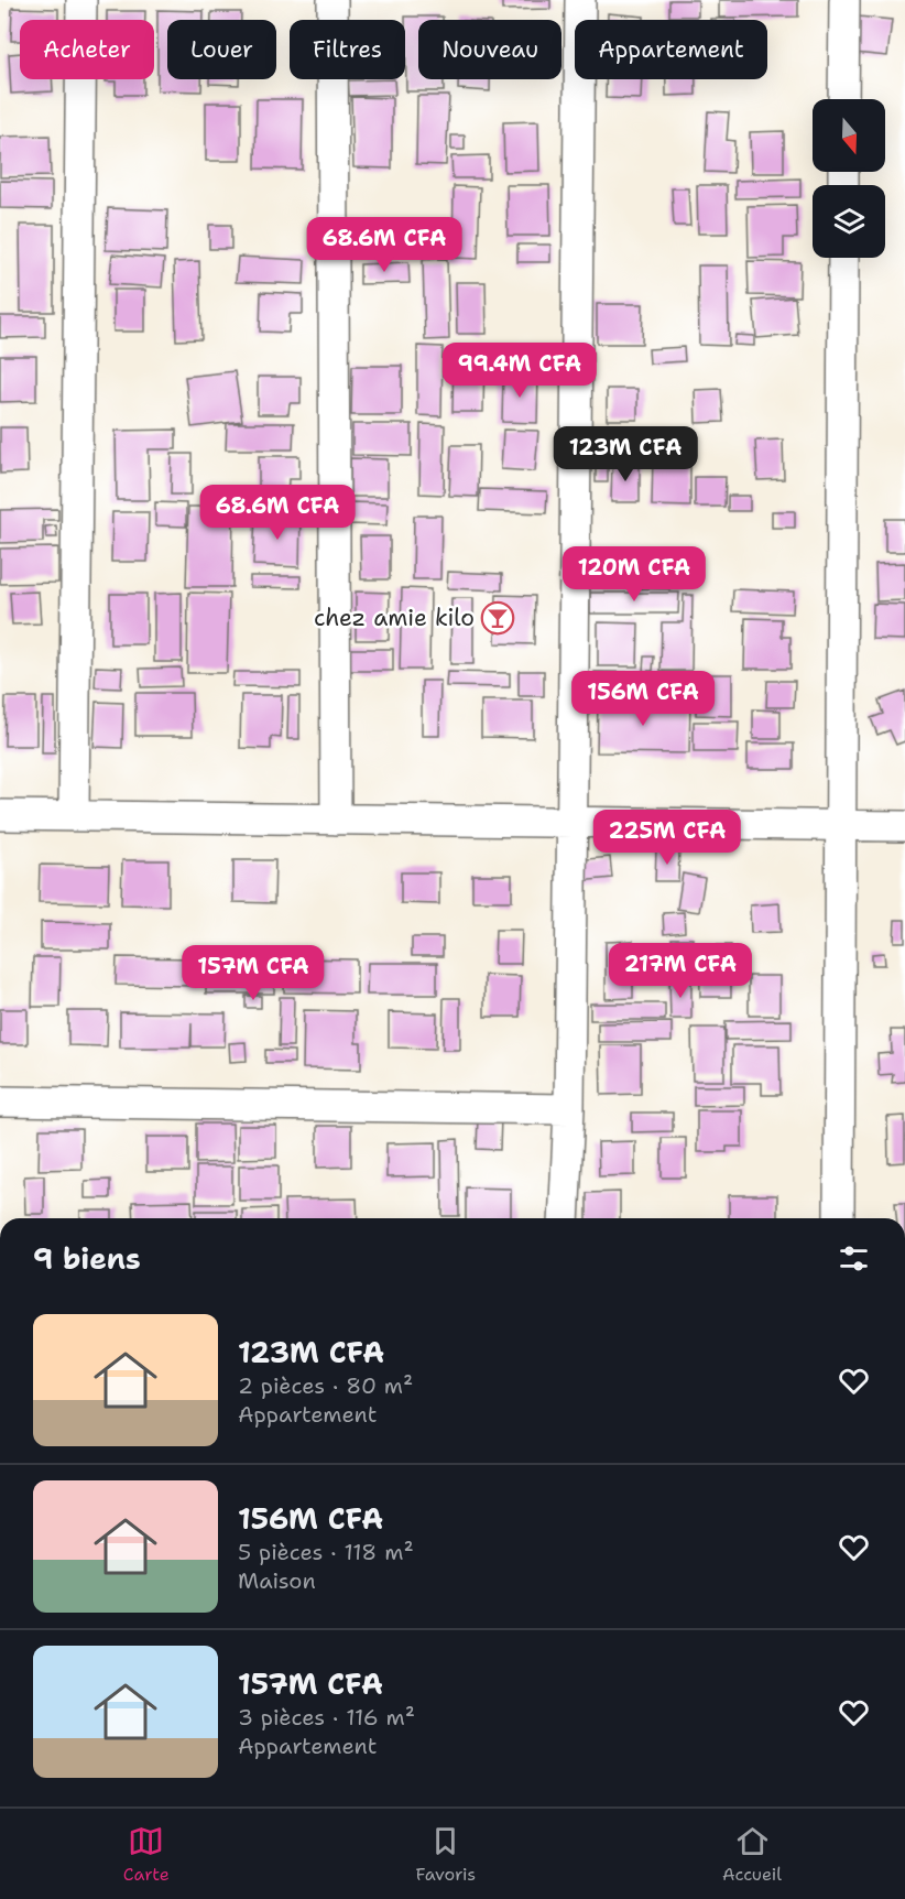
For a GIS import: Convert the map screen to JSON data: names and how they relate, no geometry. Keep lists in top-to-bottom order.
{
  "places": {
    "bar": ["chez amie kilo"]
  },
  "north": "bottom",
  "page": {
    "chip": [
      "Acheter",
      "Louer",
      "Filtres",
      "Nouveau",
      "Appartement"
    ],
    "price": [
      "68.6M CFA",
      "99.4M CFA",
      "123M CFA",
      "68.6M CFA",
      "120M CFA",
      "156M CFA",
      "225M CFA",
      "217M CFA",
      "157M CFA"
    ],
    "heading": "9 biens",
    "list": [
      {
        "name": "123M CFA",
        "note": "2 pièces · 80 m² · Appartement"
      },
      {
        "name": "156M CFA",
        "note": "5 pièces · 118 m² · Maison"
      },
      {
        "name": "157M CFA",
        "note": "3 pièces · 116 m² · Appartement"
      }
    ],
    "tabs": ["Carte", "Favoris", "Accueil"]
  }
}
